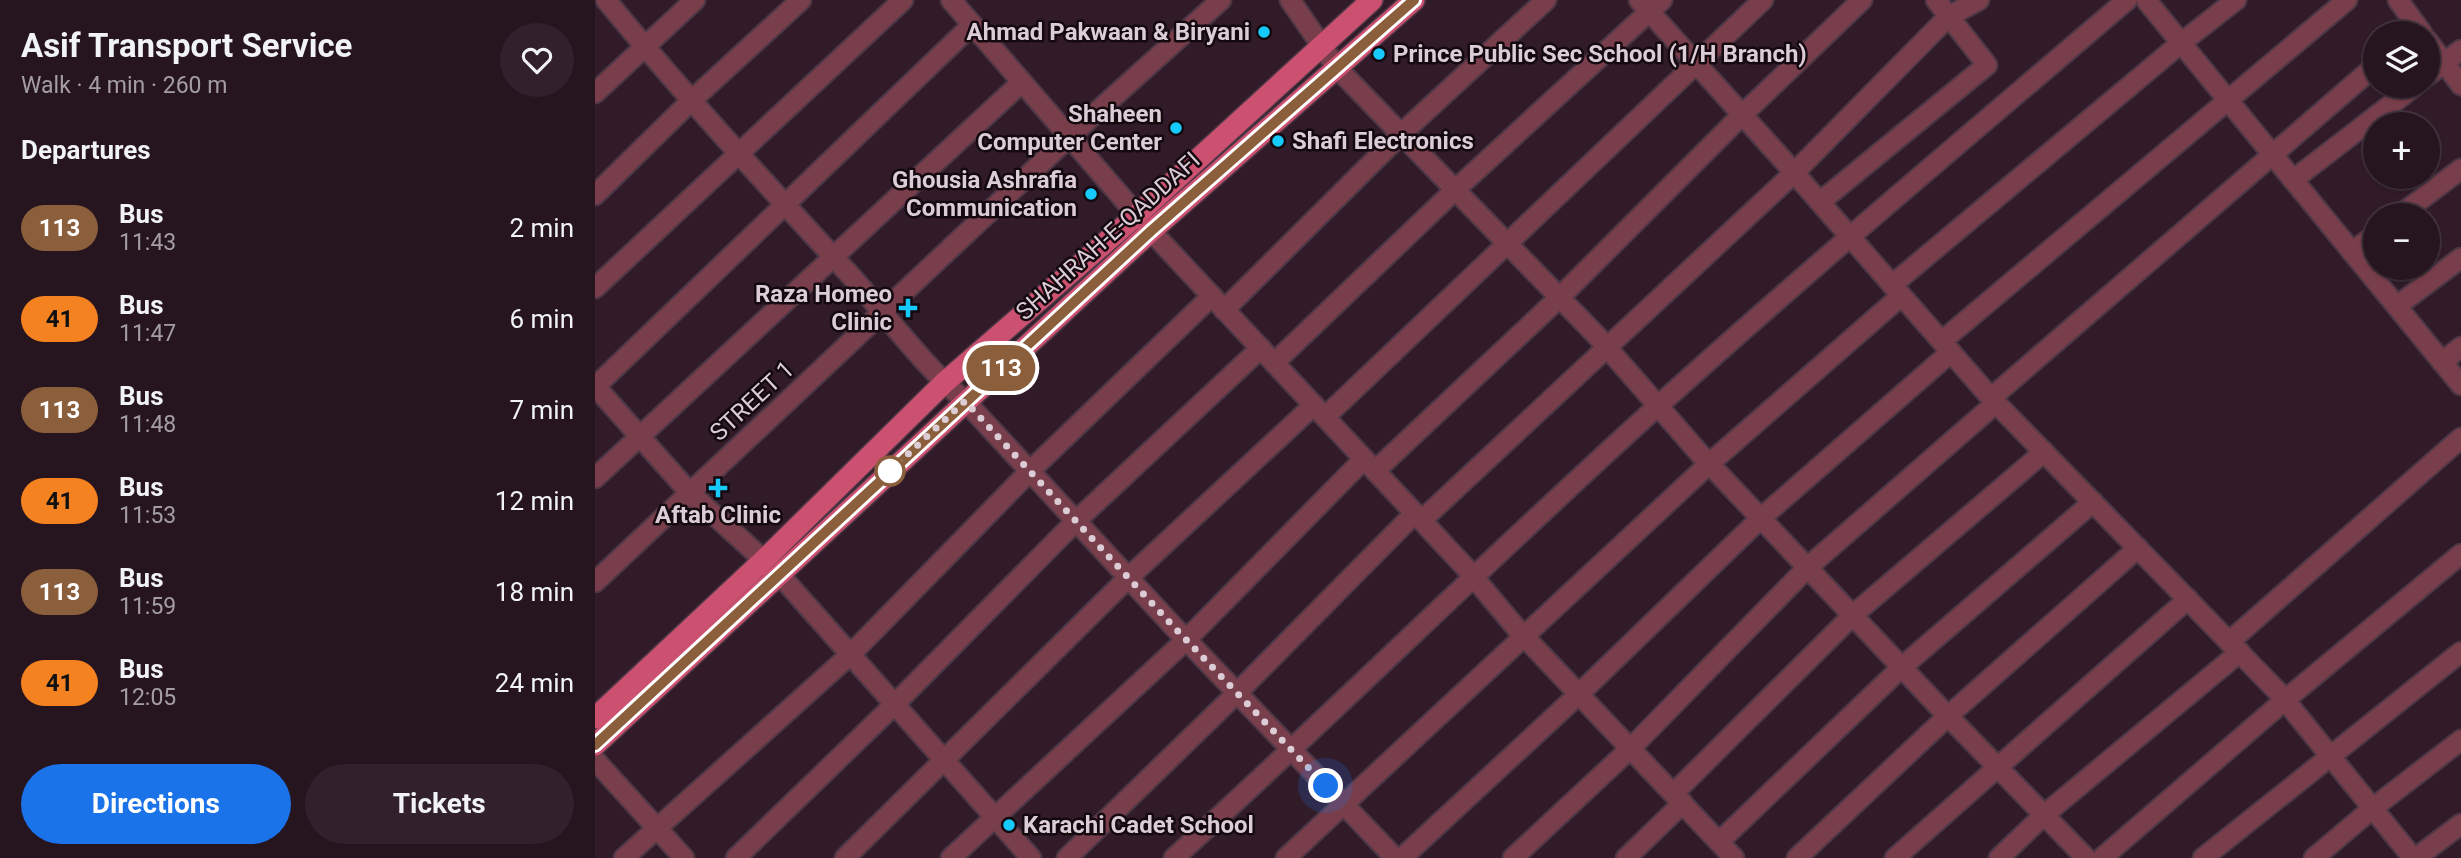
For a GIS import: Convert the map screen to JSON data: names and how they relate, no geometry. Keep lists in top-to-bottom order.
{
  "streets": {
    "main road": ["SHAHRAH-E-QADDAFI"],
    "street": ["STREET 1"]
  },
  "places": {
    "other": [
      "Ahmad Pakwaan & Biryani",
      "Prince Public Sec School (1/H Branch)",
      "Shaheen Computer Center",
      "Shafi Electronics",
      "Ghousia Ashrafia Communication",
      "Karachi Cadet School"
    ],
    "health": ["Raza Homeo Clinic", "Aftab Clinic"]
  },
  "lines": ["bus line 113"],
  "page": {
    "heading": [
      ["Asif Transport Service", "Walk · 4 min · 260 m"],
      "Departures"
    ],
    "on_map": "113",
    "map_buttons": ["+", "−"],
    "list": [
      {
        "mark": "113",
        "name": "Bus",
        "note": "11:43",
        "value": "2 min"
      },
      {
        "mark": "41",
        "name": "Bus",
        "note": "11:47",
        "value": "6 min"
      },
      {
        "mark": "113",
        "name": "Bus",
        "note": "11:48",
        "value": "7 min"
      },
      {
        "mark": "41",
        "name": "Bus",
        "note": "11:53",
        "value": "12 min"
      },
      {
        "mark": "113",
        "name": "Bus",
        "note": "11:59",
        "value": "18 min"
      },
      {
        "mark": "41",
        "name": "Bus",
        "note": "12:05",
        "value": "24 min"
      }
    ],
    "buttons": ["Directions", "Tickets"]
  }
}
